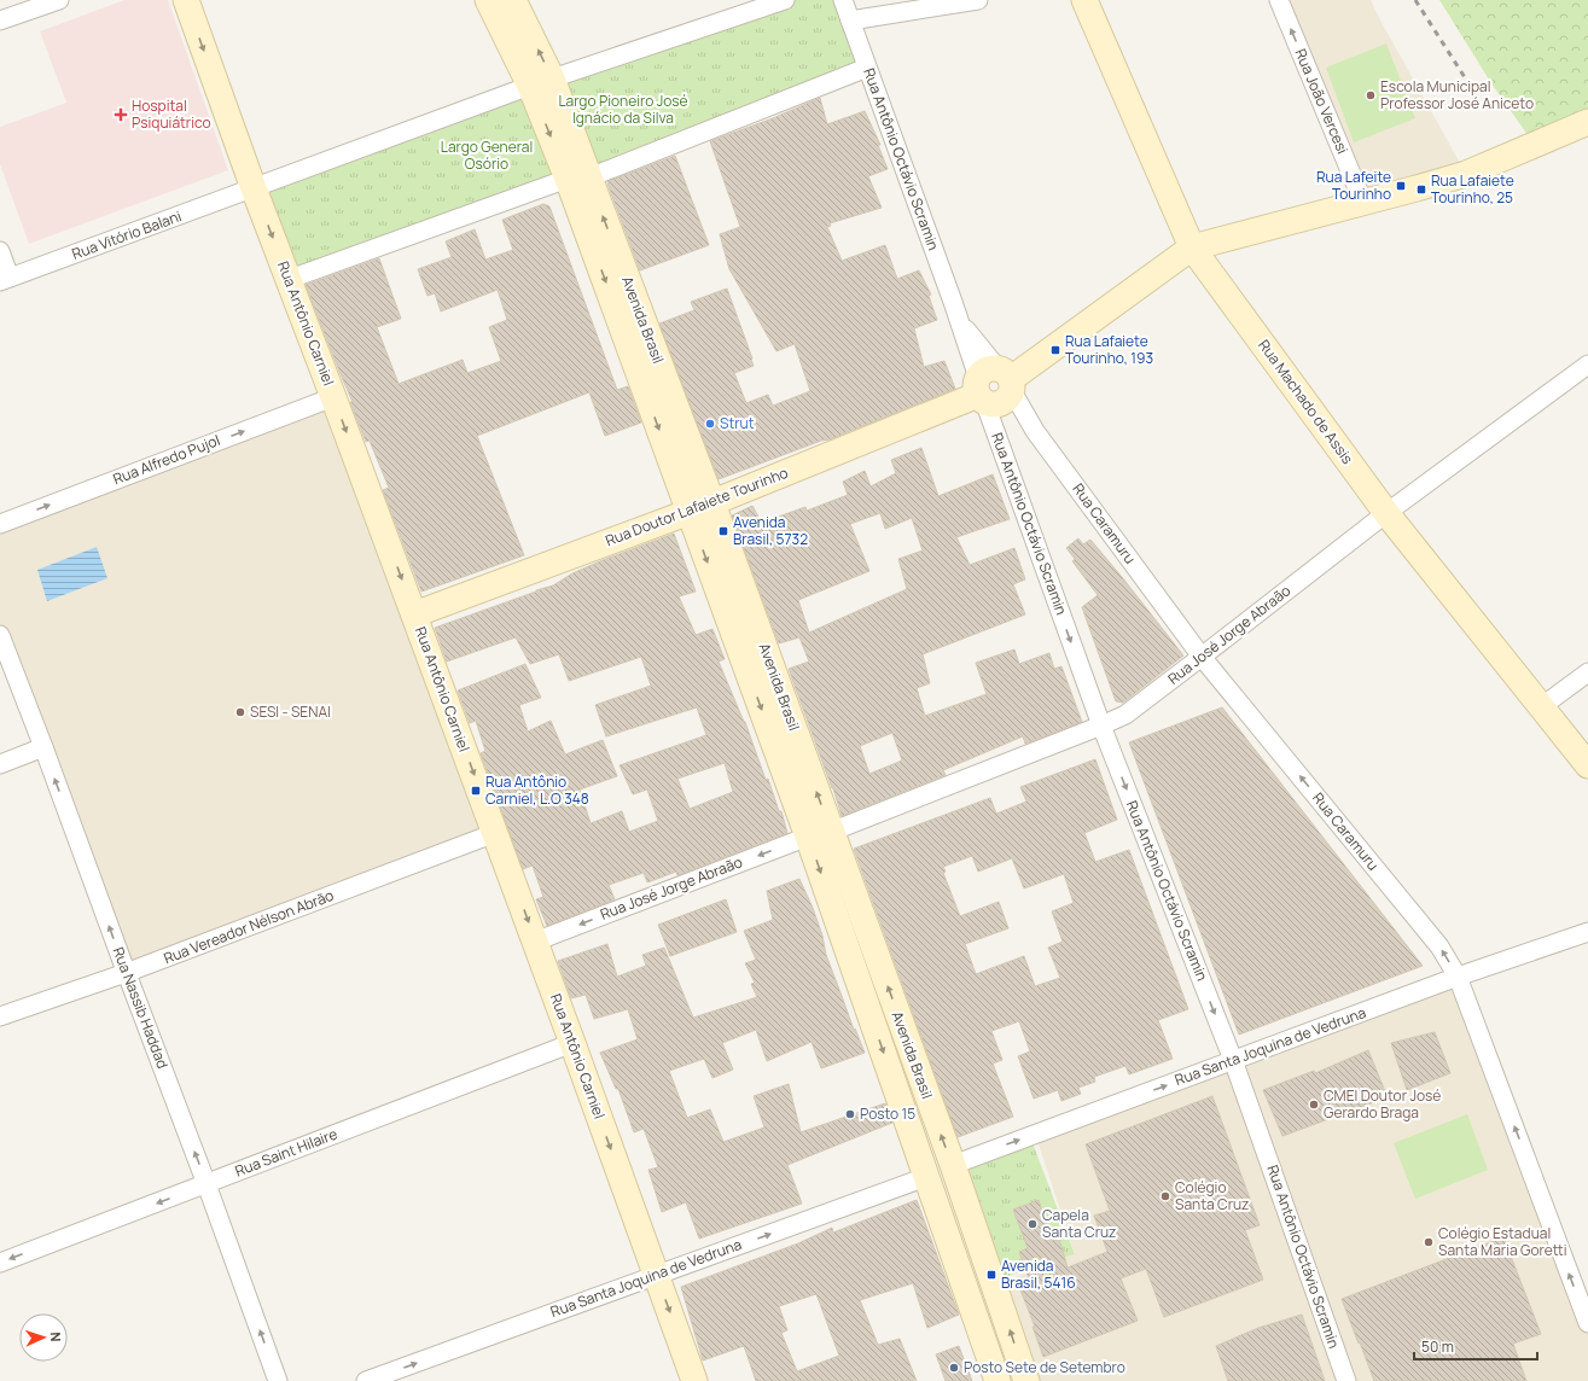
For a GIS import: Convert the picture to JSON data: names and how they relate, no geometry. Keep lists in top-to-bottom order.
{
  "streets": {
    "street": [
      "Rua João Vercesi",
      "Rua Antônio Octávio Scramin",
      "Rua Vitório Balani",
      "Avenida Brasil",
      "Rua Antônio Carniel",
      "Rua Machado de Assis",
      "Rua Alfredo Pujol",
      "Rua Doutor Lafaiete Tourinho",
      "Rua Caramuru",
      "Rua José Jorge Abraão",
      "Rua Vereador Nélson Abrão",
      "Rua Nassib Haddad",
      "Rua Santa Joquina de Vedruna",
      "Rua Saint Hilaire"
    ]
  },
  "crossings": [
    ["Rua João Vercesi", "Rua Doutor Lafaiete Tourinho"],
    ["Rua Antônio Octávio Scramin", "Rua Doutor Lafaiete Tourinho"],
    ["Rua Antônio Octávio Scramin", "Rua Caramuru"],
    ["Rua Antônio Octávio Scramin", "Rua José Jorge Abraão"],
    ["Rua Antônio Octávio Scramin", "Rua Santa Joquina de Vedruna"],
    ["Rua Vitório Balani", "Rua Antônio Carniel"],
    ["Avenida Brasil", "Rua Doutor Lafaiete Tourinho"],
    ["Avenida Brasil", "Rua José Jorge Abraão"],
    ["Avenida Brasil", "Rua Santa Joquina de Vedruna"],
    ["Rua Antônio Carniel", "Rua Alfredo Pujol"],
    ["Rua Antônio Carniel", "Rua Doutor Lafaiete Tourinho"],
    ["Rua Antônio Carniel", "Rua José Jorge Abraão"],
    ["Rua Antônio Carniel", "Rua Vereador Nélson Abrão"],
    ["Rua Antônio Carniel", "Rua Santa Joquina de Vedruna"],
    ["Rua Antônio Carniel", "Rua Saint Hilaire"],
    ["Rua Machado de Assis", "Rua Doutor Lafaiete Tourinho"],
    ["Rua Machado de Assis", "Rua José Jorge Abraão"],
    ["Rua Doutor Lafaiete Tourinho", "Rua Caramuru"],
    ["Rua Caramuru", "Rua José Jorge Abraão"],
    ["Rua Caramuru", "Rua Santa Joquina de Vedruna"],
    ["Rua Vereador Nélson Abrão", "Rua Nassib Haddad"],
    ["Rua Nassib Haddad", "Rua Saint Hilaire"]
  ],
  "one_way": [
    "Rua João Vercesi",
    "Rua Antônio Octávio Scramin",
    "Rua Antônio Carniel",
    "Rua Alfredo Pujol",
    "Rua Caramuru",
    "Rua Nassib Haddad",
    "Rua Santa Joquina de Vedruna",
    "Rua Saint Hilaire"
  ],
  "parks": ["Largo Pioneiro José Ignácio da Silva", "Largo General Osório"],
  "places": {
    "other": [
      "Escola Municipal Professor José Aniceto",
      "Strut",
      "SESI - SENAI",
      "CMEI Doutor José Gerardo Braga",
      "Posto 15",
      "Colégio Santa Cruz",
      "Capela Santa Cruz",
      "Colégio Estadual Santa Maria Goretti",
      "Posto Sete de Setembro"
    ],
    "health": ["Hospital Psiquiátrico"],
    "transit": [
      "Rua Lafeite Tourinho",
      "Rua Lafaiete Tourinho, 25",
      "Rua Lafaiete Tourinho, 193",
      "Avenida Brasil, 5732",
      "Rua Antônio Carniel, L.O 348",
      "Avenida Brasil, 5416"
    ]
  },
  "scale_bar": "50 m",
  "north": "right"
}
